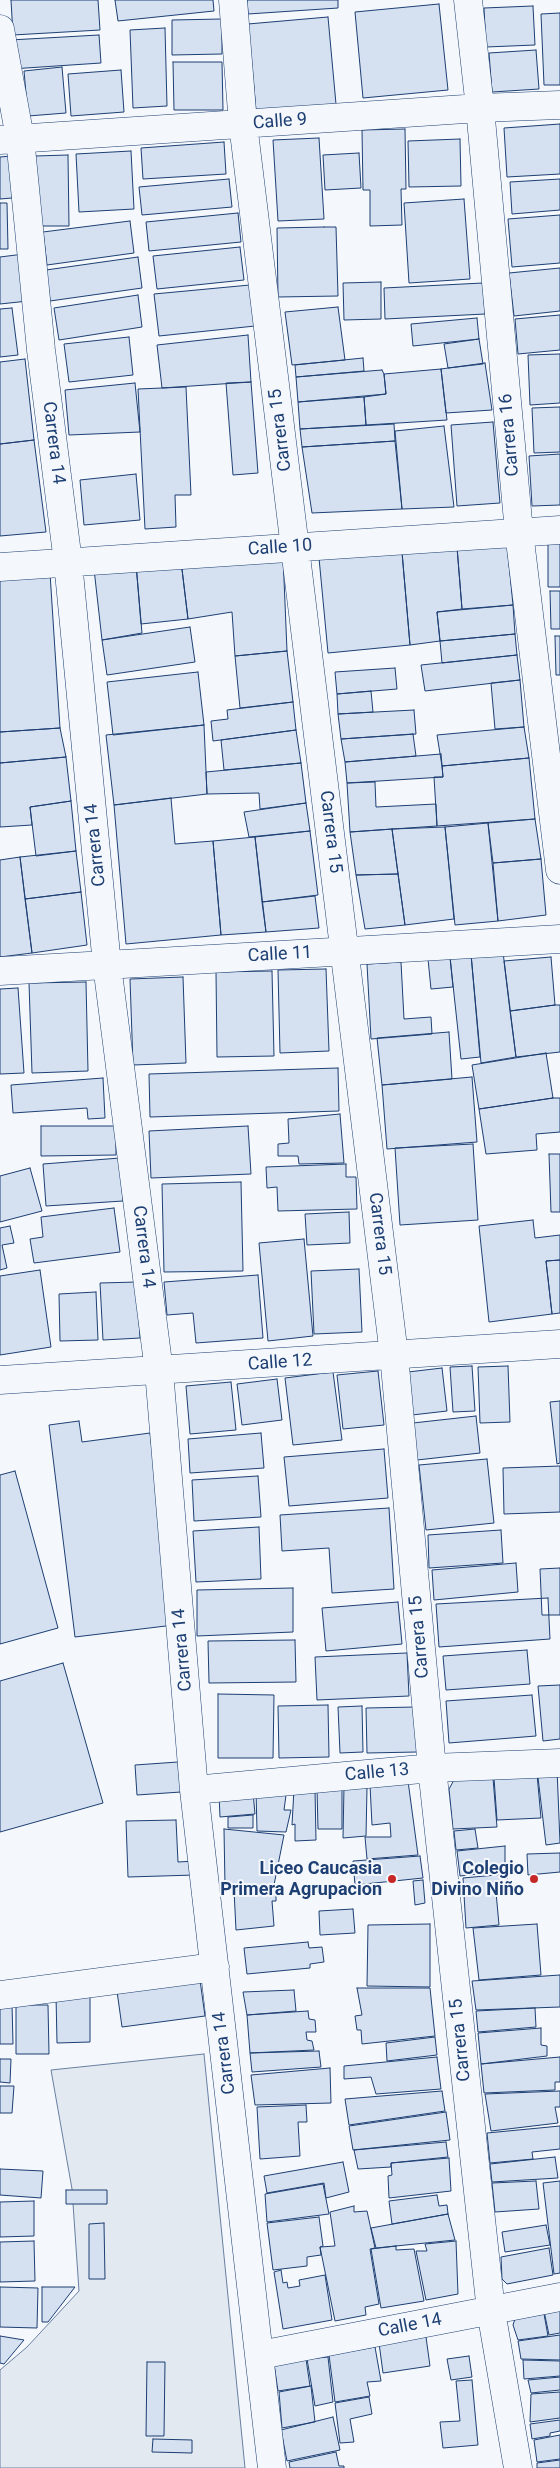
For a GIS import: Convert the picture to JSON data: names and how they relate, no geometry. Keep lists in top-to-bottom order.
{
  "streets": {
    "street": [
      "Calle 9",
      "Carrera 15",
      "Carrera 16",
      "Carrera 14",
      "Calle 10",
      "Calle 11",
      "Calle 12",
      "Calle 13",
      "Calle 14"
    ]
  },
  "crossings": [
    ["Calle 9", "Carrera 15"],
    ["Calle 9", "Carrera 16"],
    ["Calle 9", "Carrera 14"],
    ["Carrera 15", "Calle 10"],
    ["Carrera 15", "Calle 11"],
    ["Carrera 15", "Calle 12"],
    ["Carrera 15", "Calle 13"],
    ["Carrera 15", "Calle 14"],
    ["Carrera 16", "Calle 10"],
    ["Carrera 14", "Calle 10"],
    ["Carrera 14", "Calle 11"],
    ["Carrera 14", "Calle 12"],
    ["Carrera 14", "Calle 13"],
    ["Carrera 14", "Calle 14"]
  ],
  "places": ["Liceo Caucasia Primera Agrupacion", "Colegio Divino Niño"]
}
